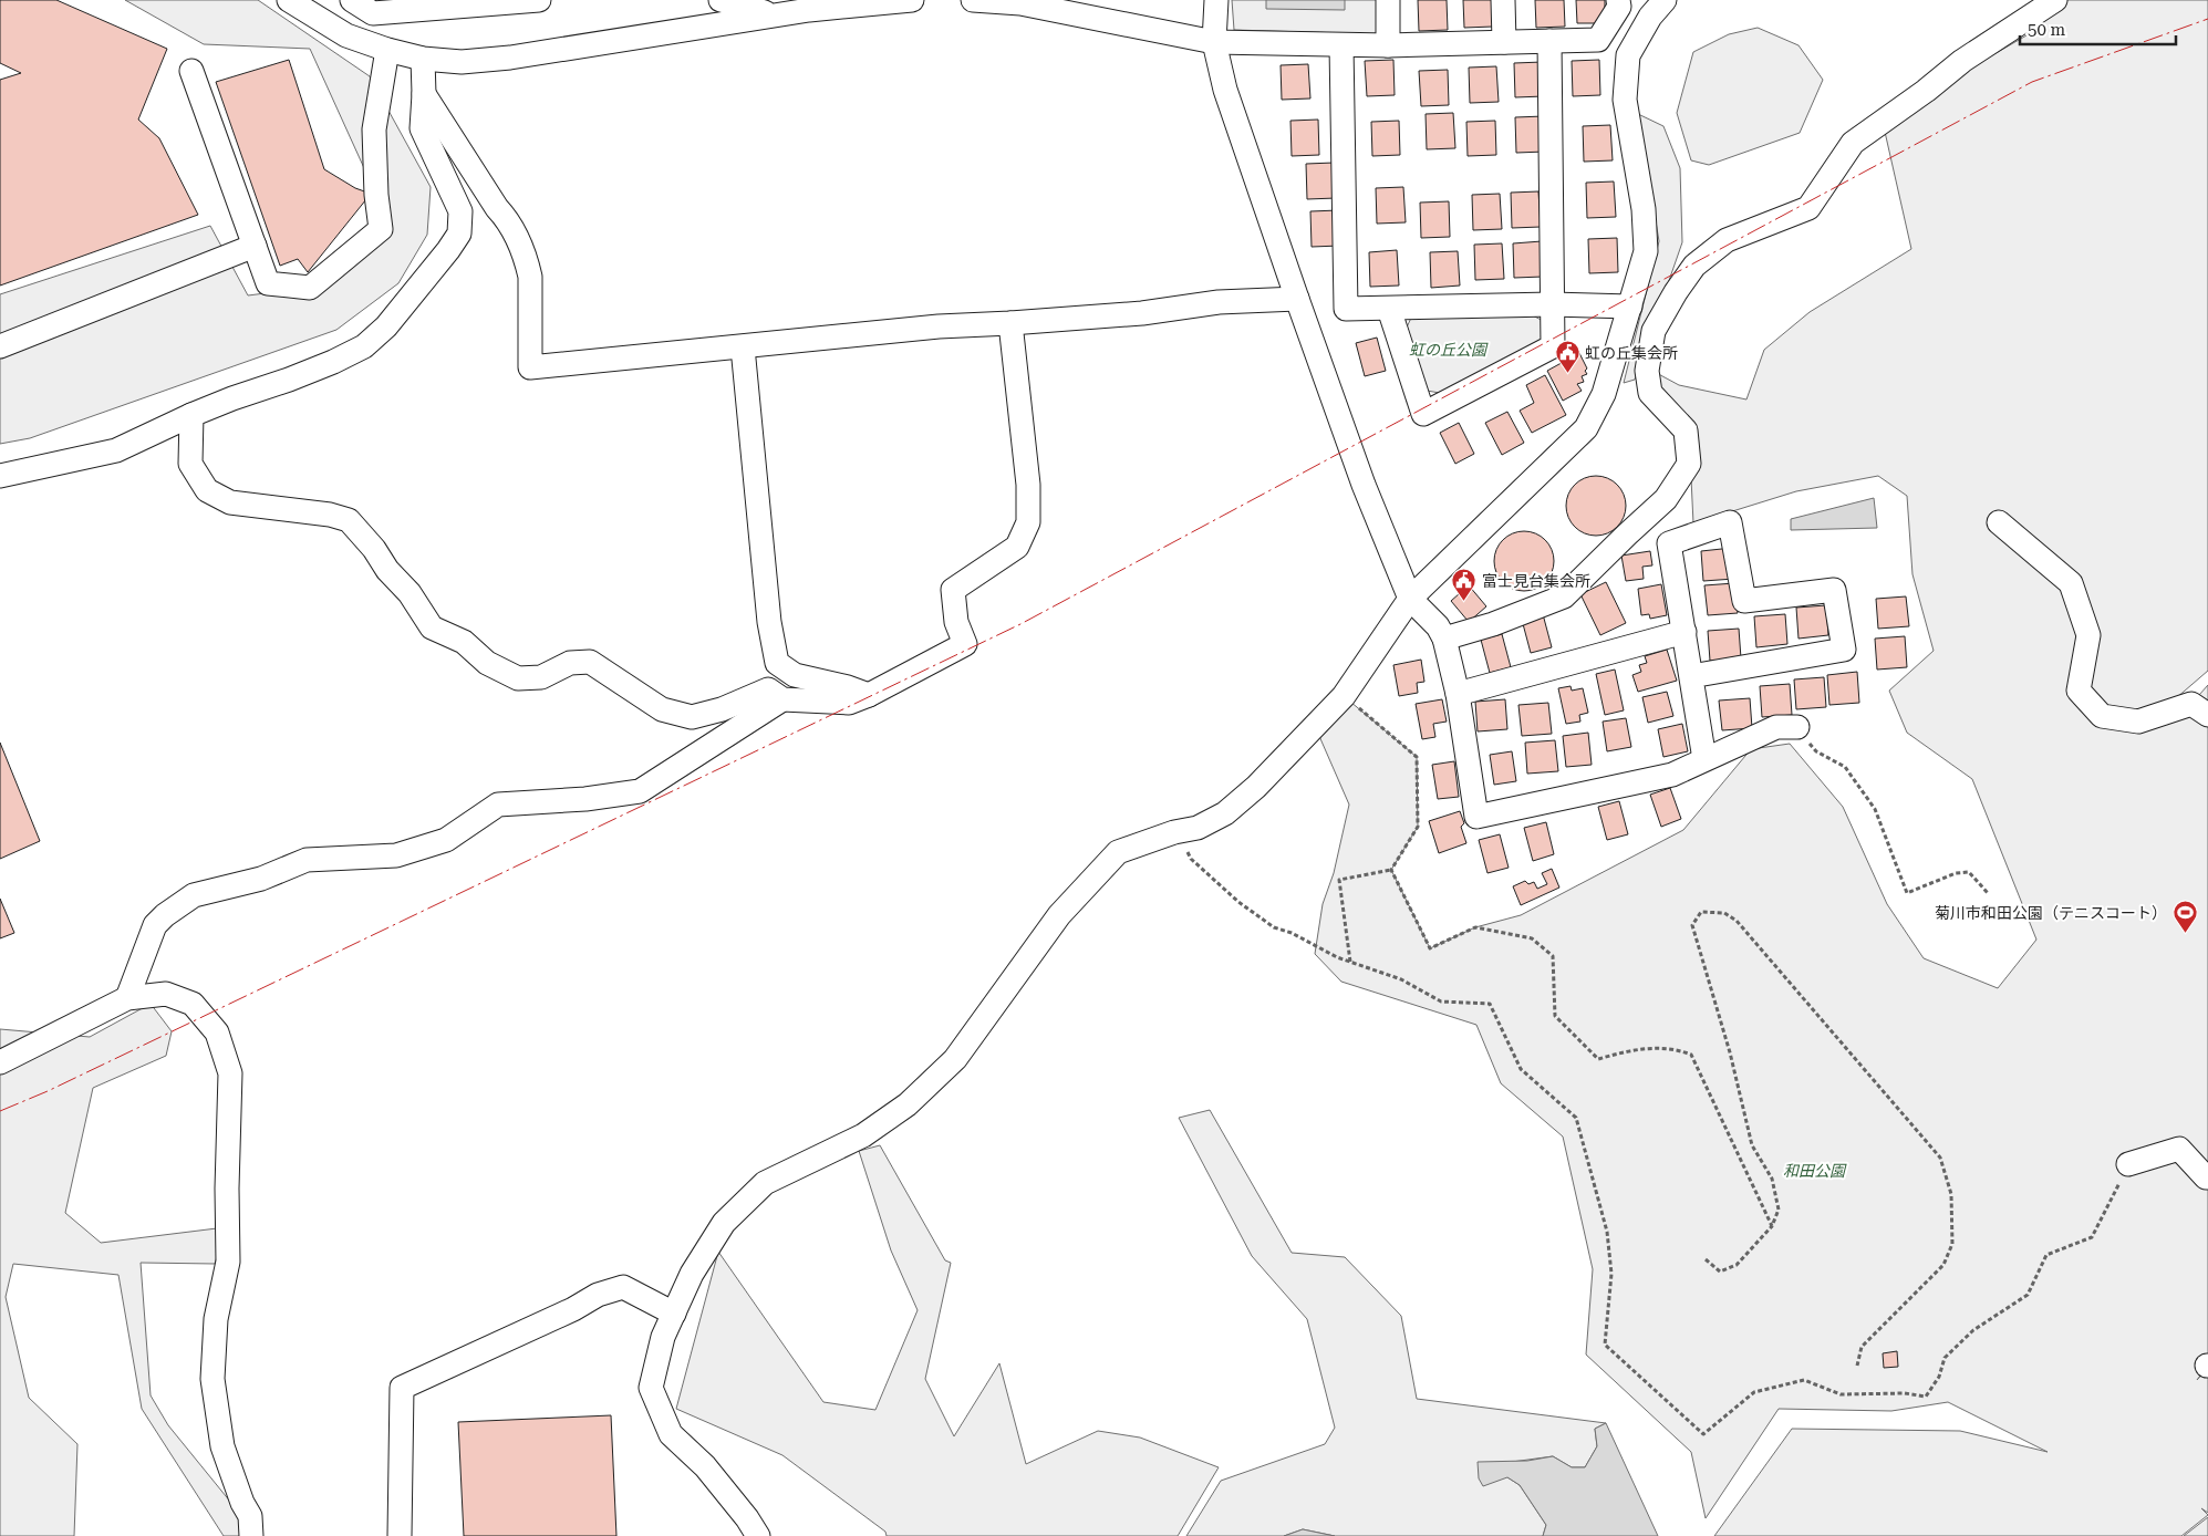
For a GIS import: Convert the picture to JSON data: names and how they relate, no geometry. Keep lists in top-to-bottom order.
{
  "parks": ["虹の丘公園", "和田公園"],
  "places": {
    "public building": ["虹の丘集会所", "富士見台集会所"],
    "sports": ["菊川市和田公園（テニスコート）"]
  },
  "scale_bar": "50 m"
}
